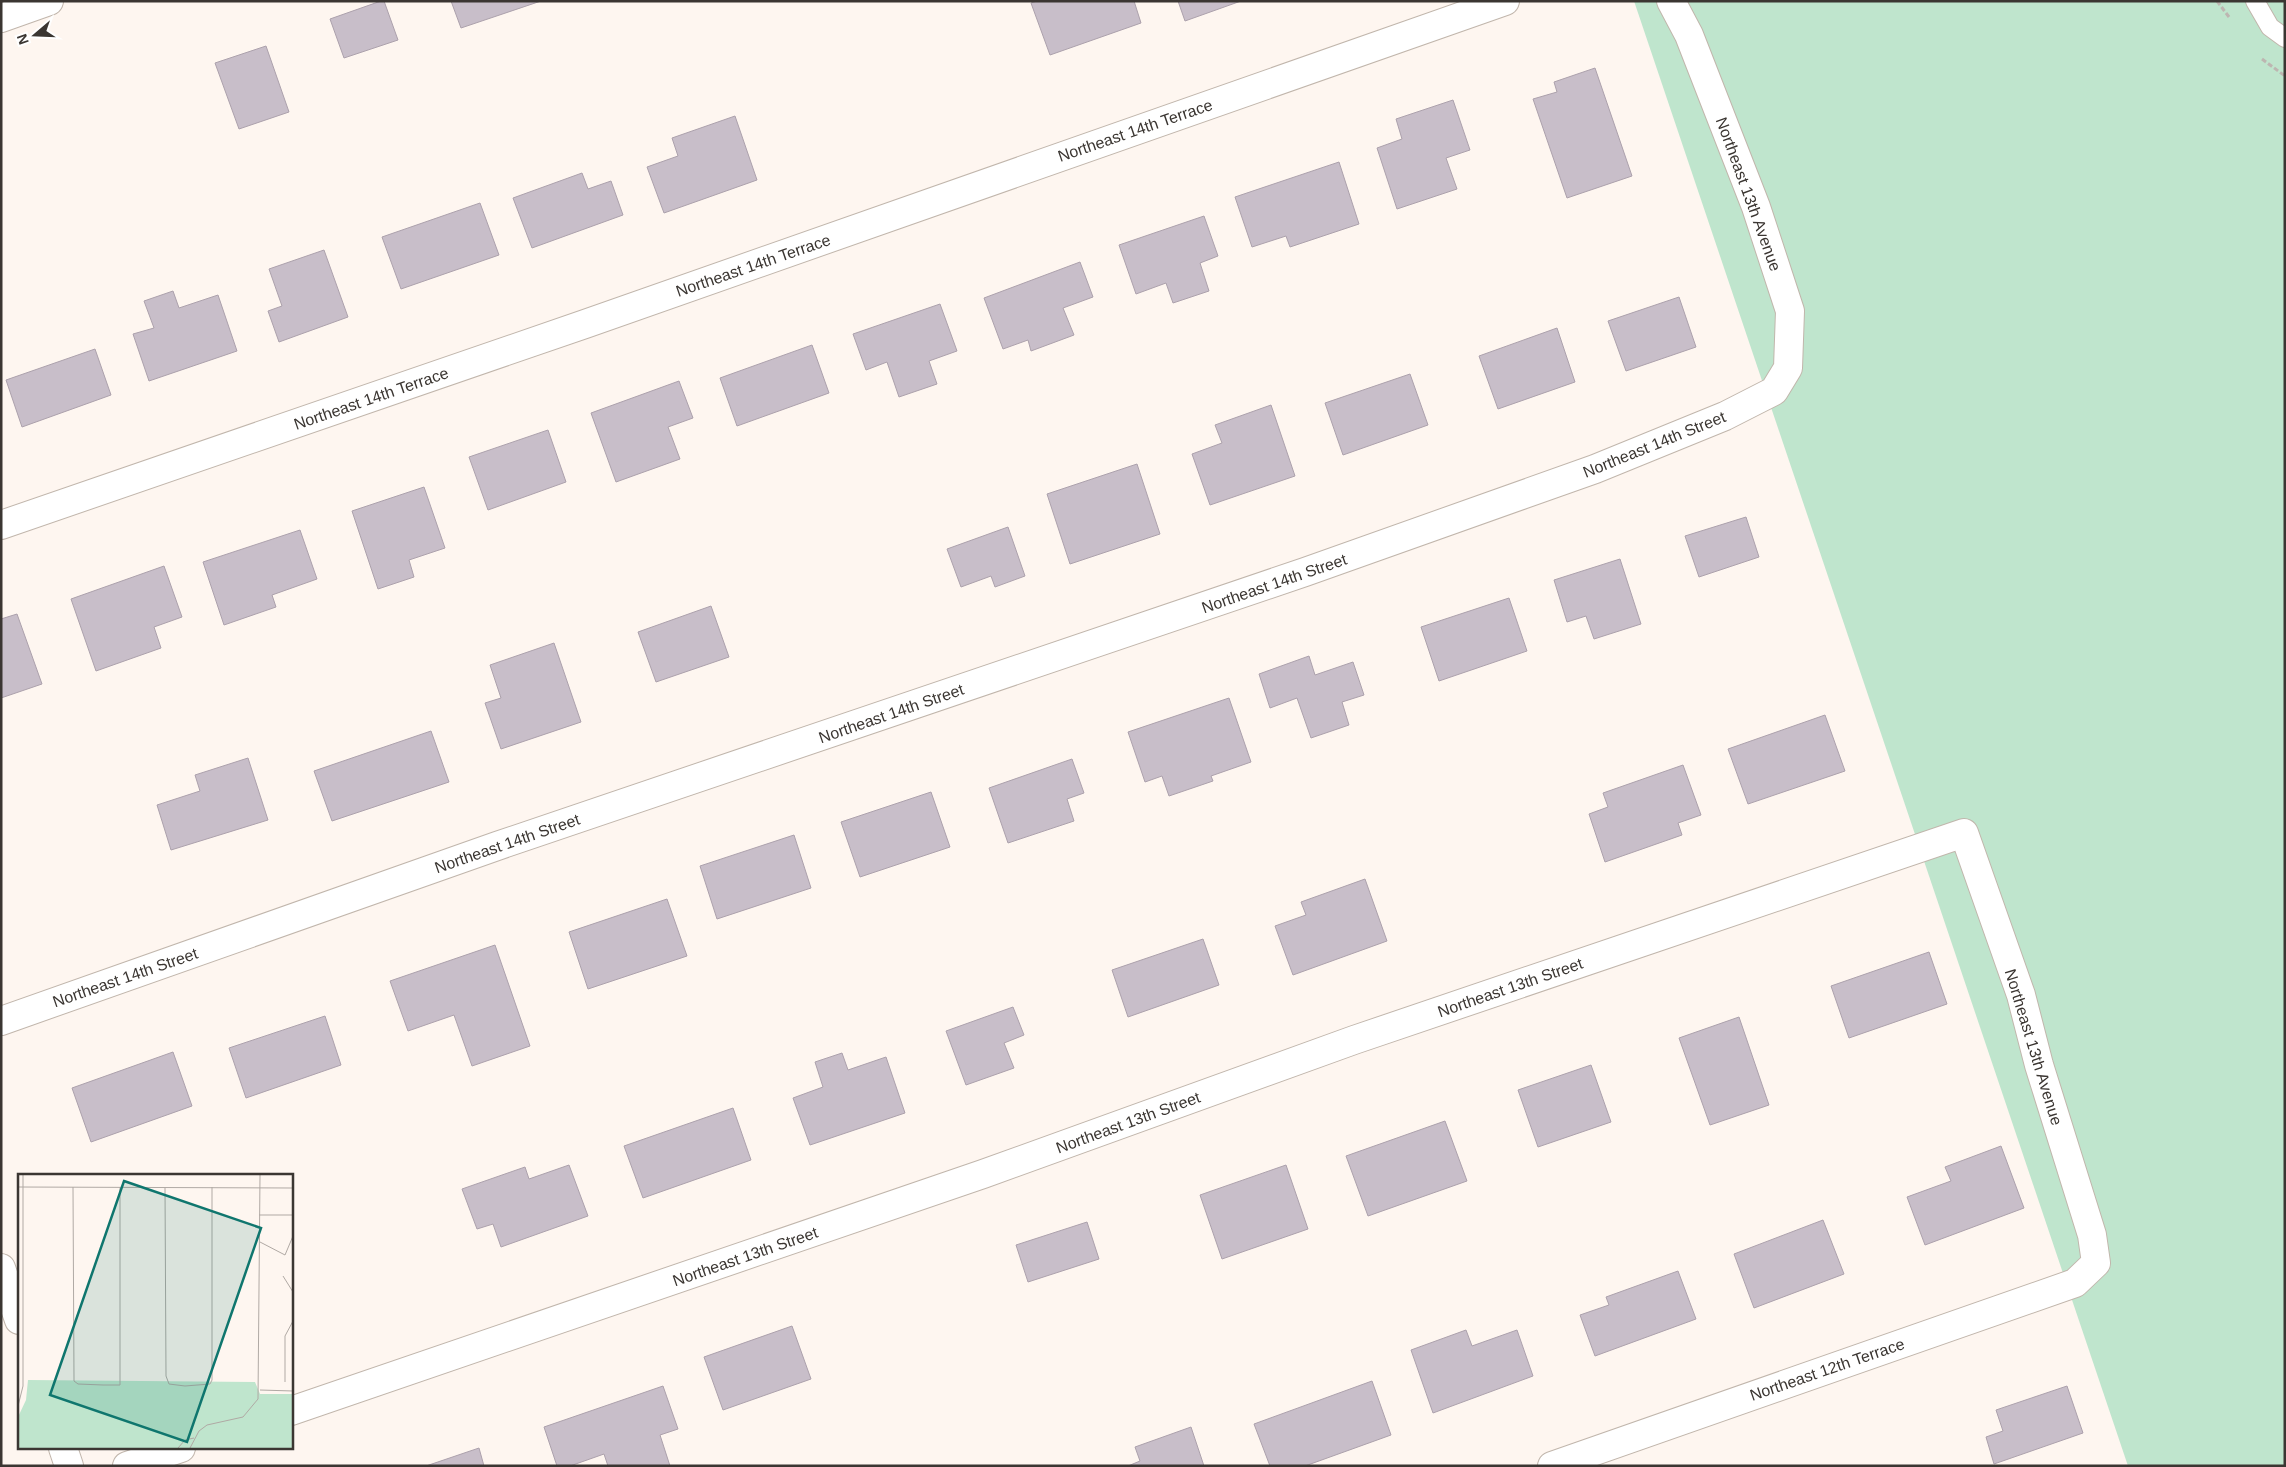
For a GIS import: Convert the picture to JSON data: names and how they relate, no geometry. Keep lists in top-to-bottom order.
{
  "streets": {
    "street": [
      "Northeast 14th Terrace",
      "Northeast 13th Avenue",
      "Northeast 14th Street",
      "Northeast 13th Street",
      "Northeast 12th Terrace"
    ]
  },
  "crossings": [
    ["Northeast 13th Avenue", "Northeast 14th Street"],
    ["Northeast 13th Avenue", "Northeast 13th Street"],
    ["Northeast 13th Avenue", "Northeast 12th Terrace"]
  ],
  "north": "left"
}
